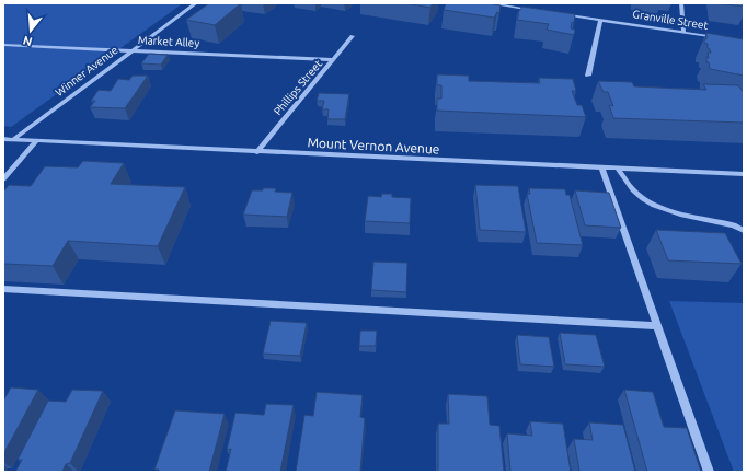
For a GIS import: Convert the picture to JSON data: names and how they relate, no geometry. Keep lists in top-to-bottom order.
{
  "streets": {
    "street": [
      "Granville Street",
      "Market Alley",
      "Winner Avenue",
      "Phillips Street",
      "Mount Vernon Avenue"
    ]
  },
  "crossings": [
    ["Market Alley", "Winner Avenue"],
    ["Market Alley", "Phillips Street"],
    ["Winner Avenue", "Mount Vernon Avenue"],
    ["Phillips Street", "Mount Vernon Avenue"]
  ],
  "north": "bottom"
}
